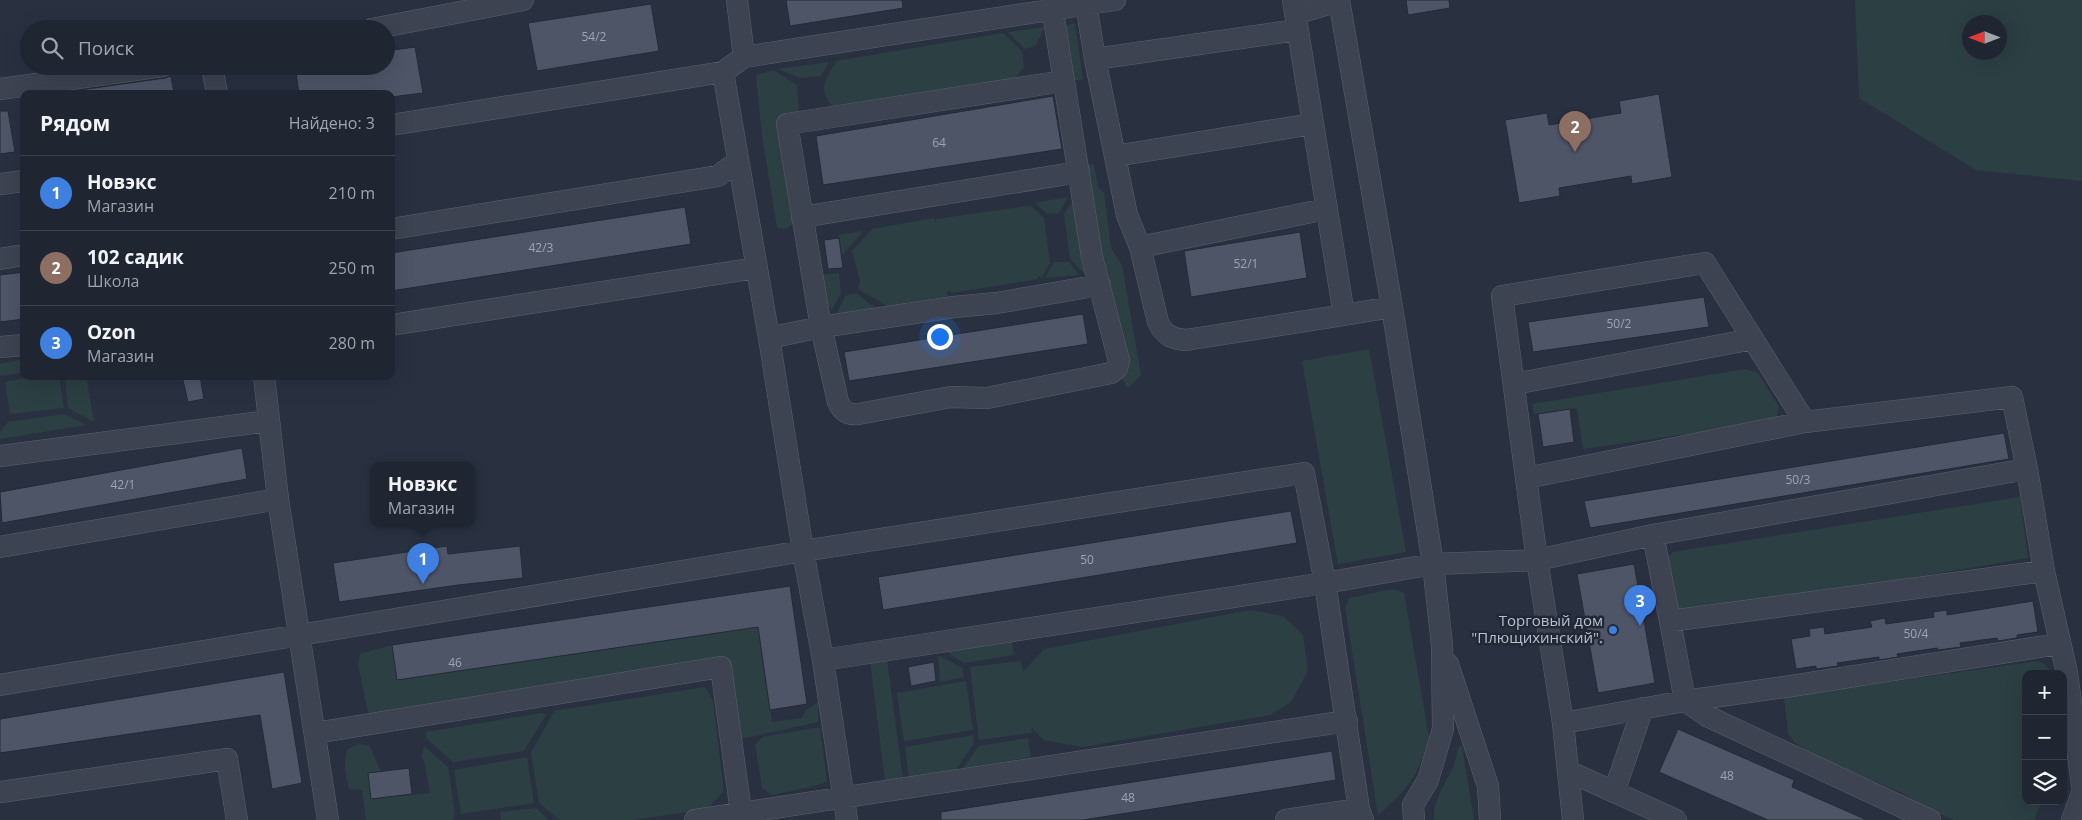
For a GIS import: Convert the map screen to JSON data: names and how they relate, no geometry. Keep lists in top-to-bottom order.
{
  "places": ["Торговый дом \"Плющихинский\"."],
  "house_numbers": [
    "54/2",
    "64",
    "42/3",
    "52/1",
    "50/2",
    "50/3",
    "42/1",
    "50",
    "50/4",
    "46",
    "48",
    "48"
  ],
  "north": "left",
  "page": {
    "search": "Поиск",
    "heading": ["Рядом", "Найдено: 3"],
    "pins": ["2", "1", "3"],
    "list": [
      {
        "mark": "1",
        "name": "Новэкс",
        "note": "Магазин",
        "value": "210 m"
      },
      {
        "mark": "2",
        "name": "102 садик",
        "note": "Школа",
        "value": "250 m"
      },
      {
        "mark": "3",
        "name": "Ozon",
        "note": "Магазин",
        "value": "280 m"
      }
    ],
    "popup": ["Новэкс", "Магазин"],
    "map_buttons": ["+", "−"]
  }
}
